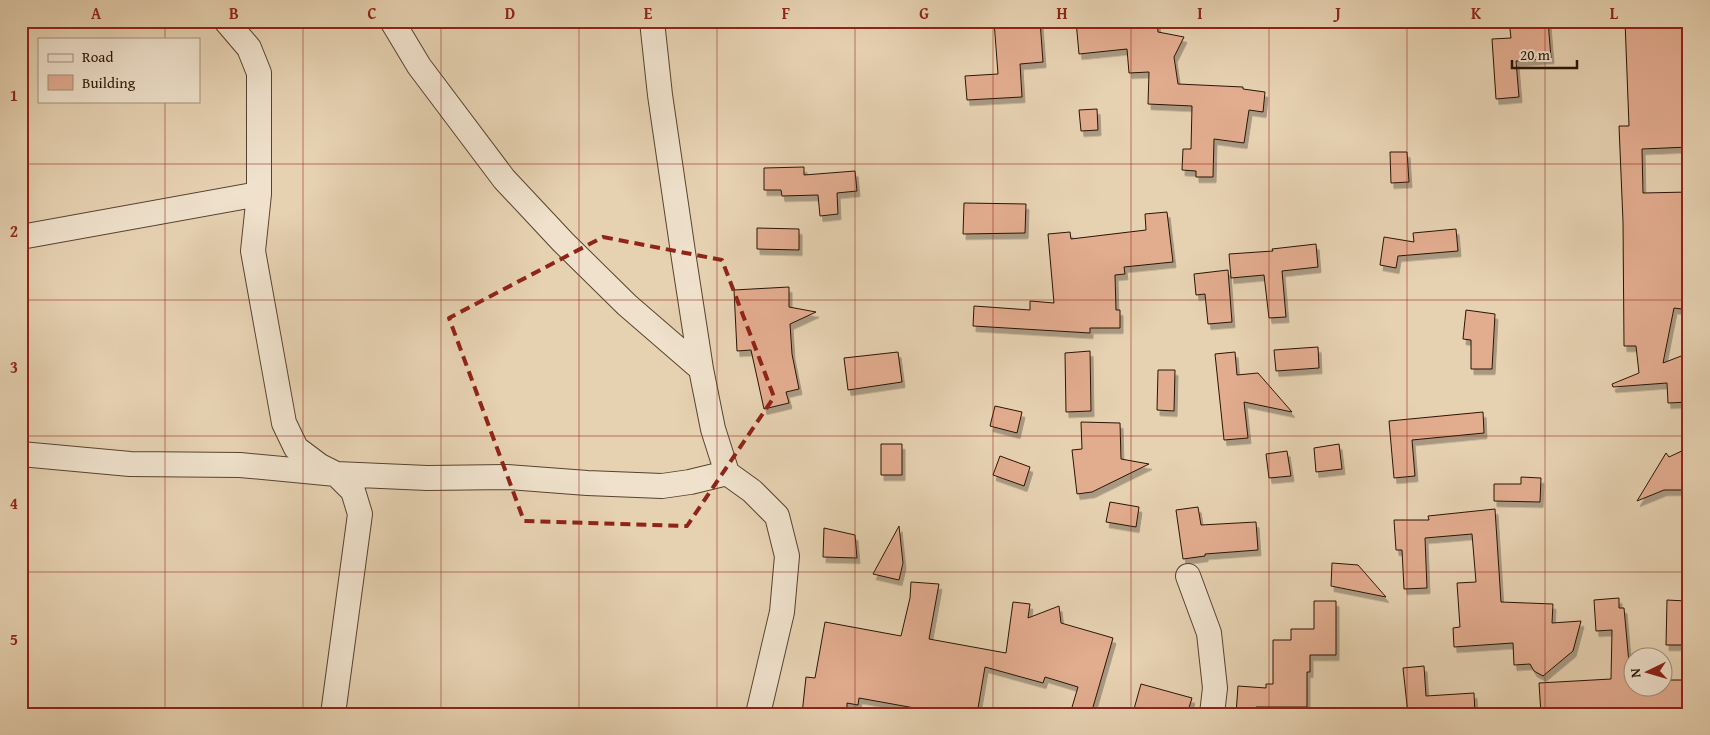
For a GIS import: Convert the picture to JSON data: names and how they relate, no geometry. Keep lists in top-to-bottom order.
{
  "legend": ["Road", "Building"],
  "scale_bar": "20 m",
  "north": "left",
  "grid": {
    "columns": [
      "A",
      "B",
      "C",
      "D",
      "E",
      "F",
      "G",
      "H",
      "I",
      "J",
      "K",
      "L"
    ],
    "rows": [
      "1",
      "2",
      "3",
      "4",
      "5"
    ]
  }
}
